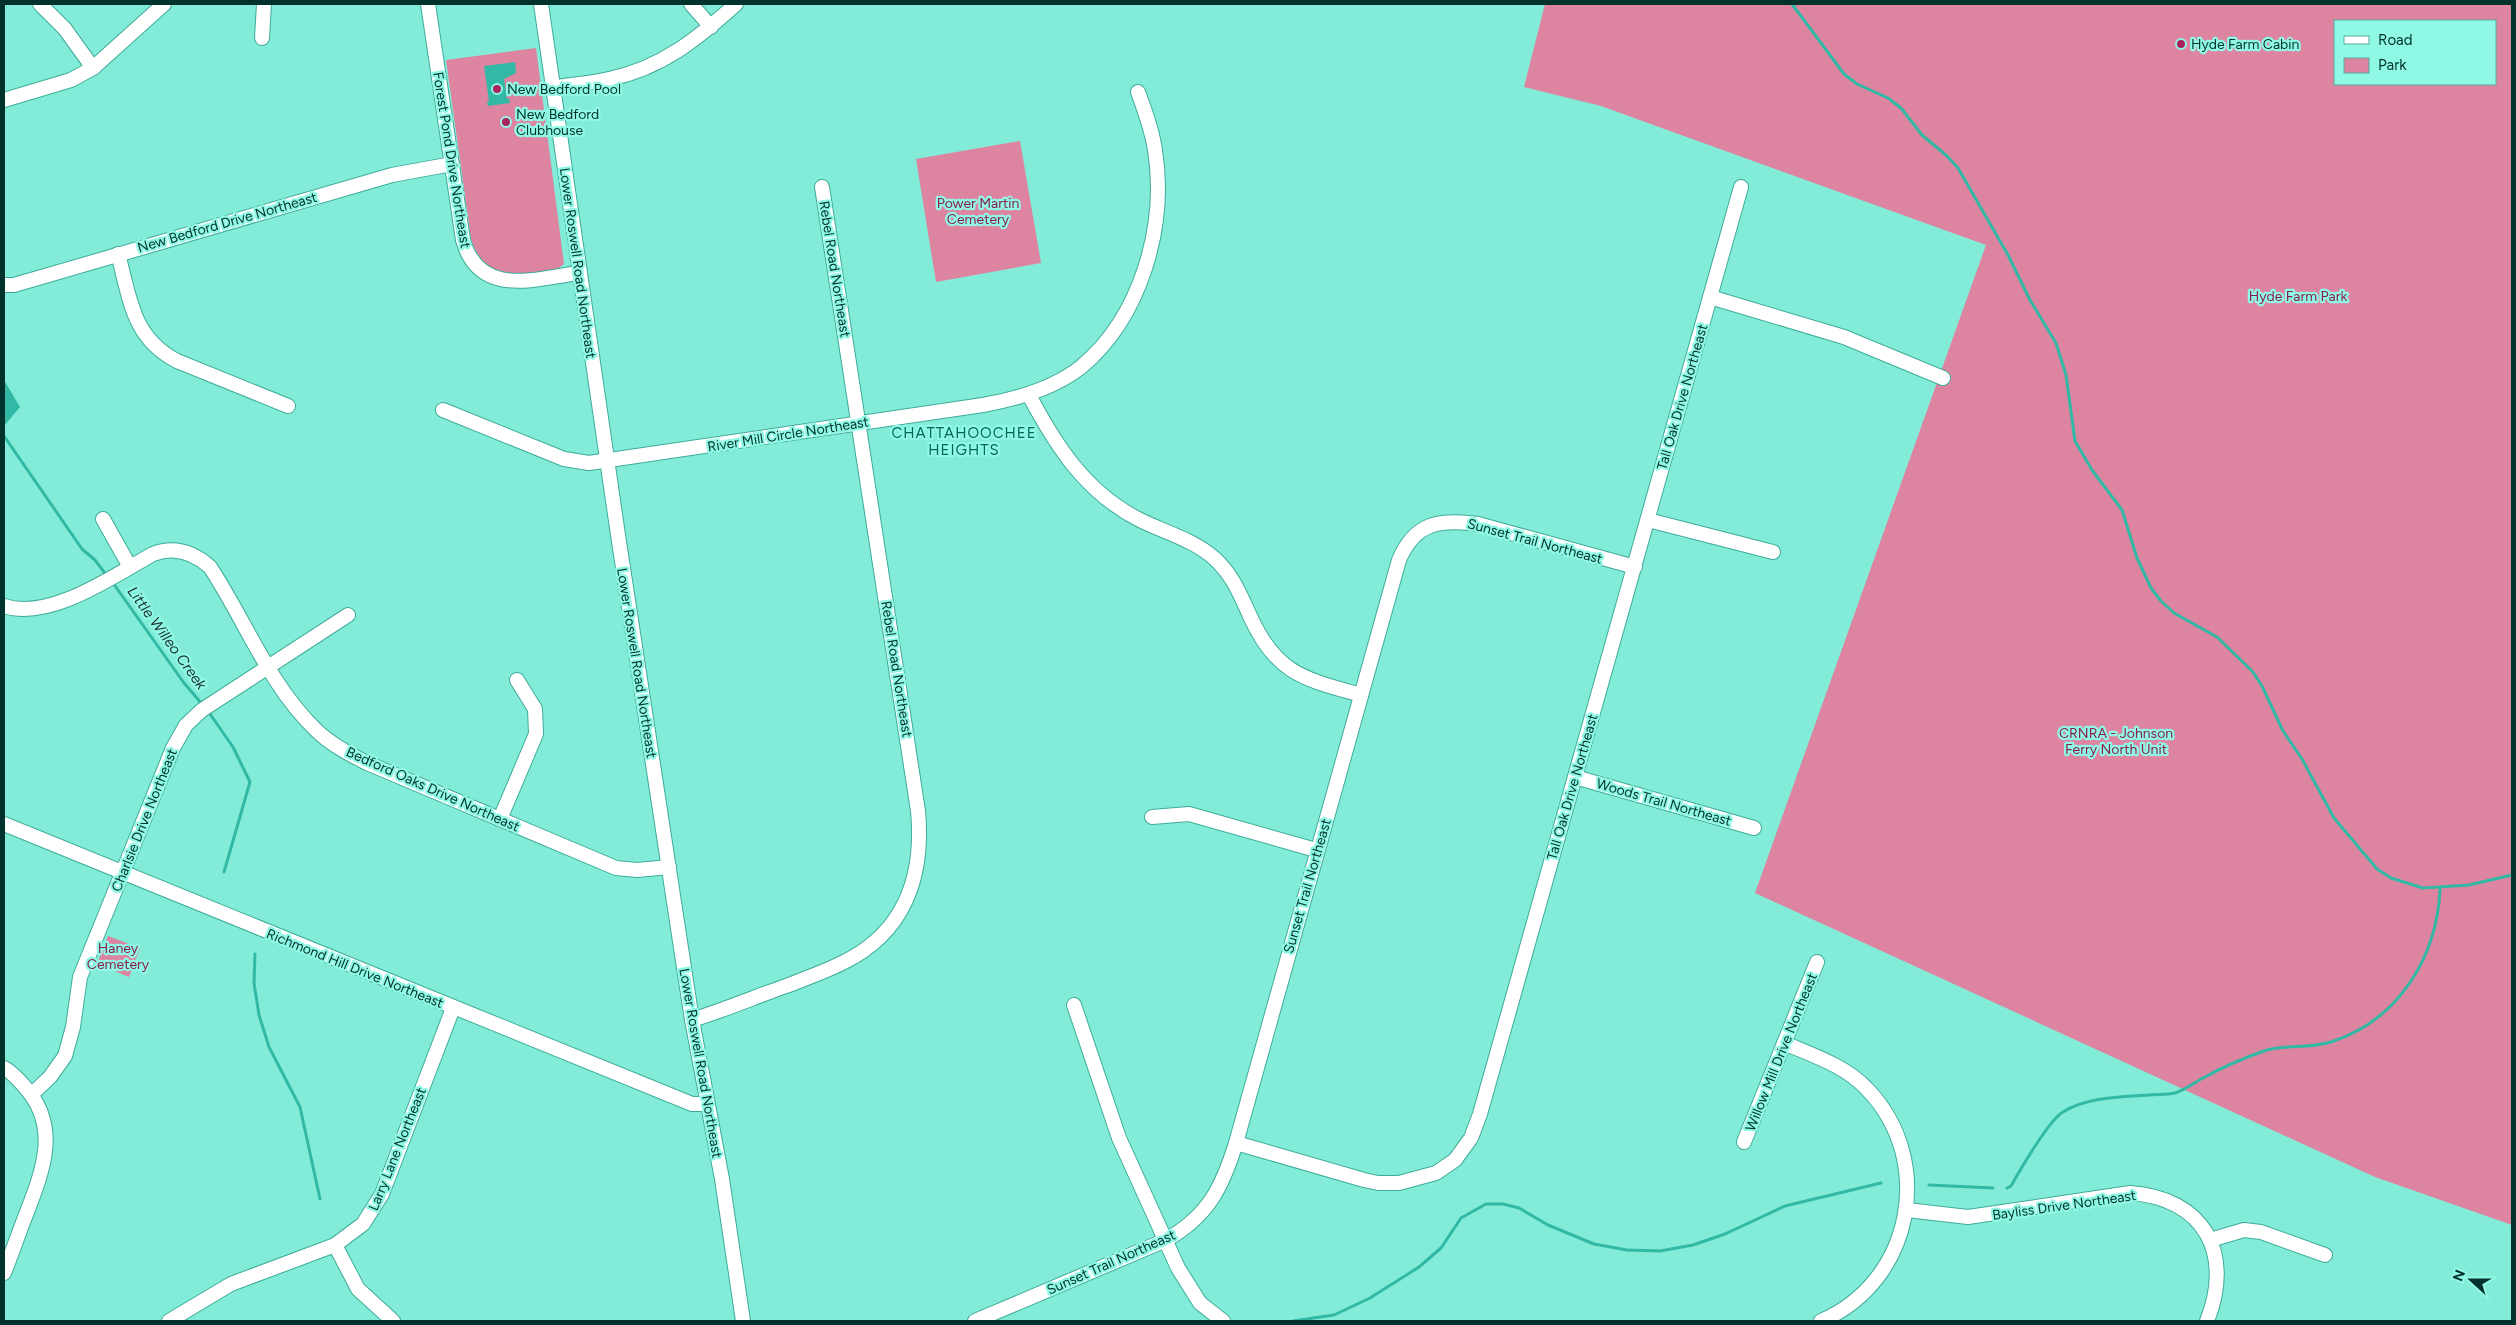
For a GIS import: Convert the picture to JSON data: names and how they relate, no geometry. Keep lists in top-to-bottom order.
{
  "streets": {
    "street": [
      "Forest Pond Drive Northeast",
      "New Bedford Drive Northeast",
      "Lower Roswell Road Northeast",
      "Rebel Road Northeast",
      "Tall Oak Drive Northeast",
      "River Mill Circle Northeast",
      "Sunset Trail Northeast",
      "Bedford Oaks Drive Northeast",
      "Woods Trail Northeast",
      "Charlsie Drive Northeast",
      "Richmond Hill Drive Northeast",
      "Willow Mill Drive Northeast",
      "Larry Lane Northeast",
      "Bayliss Drive Northeast"
    ]
  },
  "crossings": [
    ["Forest Pond Drive Northeast", "New Bedford Drive Northeast"],
    ["Forest Pond Drive Northeast", "Lower Roswell Road Northeast"],
    ["Lower Roswell Road Northeast", "Rebel Road Northeast"],
    ["Lower Roswell Road Northeast", "River Mill Circle Northeast"],
    ["Lower Roswell Road Northeast", "Bedford Oaks Drive Northeast"],
    ["Lower Roswell Road Northeast", "Richmond Hill Drive Northeast"],
    ["Rebel Road Northeast", "River Mill Circle Northeast"],
    ["Tall Oak Drive Northeast", "Sunset Trail Northeast"],
    ["Tall Oak Drive Northeast", "Woods Trail Northeast"],
    ["Bedford Oaks Drive Northeast", "Charlsie Drive Northeast"],
    ["Charlsie Drive Northeast", "Richmond Hill Drive Northeast"],
    ["Richmond Hill Drive Northeast", "Larry Lane Northeast"]
  ],
  "districts": ["CHATTAHOOCHEE HEIGHTS"],
  "water": ["Little Willeo Creek"],
  "parks": [
    "Power Martin Cemetery",
    "Hyde Farm Park",
    "CRNRA - Johnson Ferry North Unit",
    "Haney Cemetery"
  ],
  "places": ["Hyde Farm Cabin", "New Bedford Pool", "New Bedford Clubhouse"],
  "legend": ["Road", "Park"],
  "north": "left"
}
